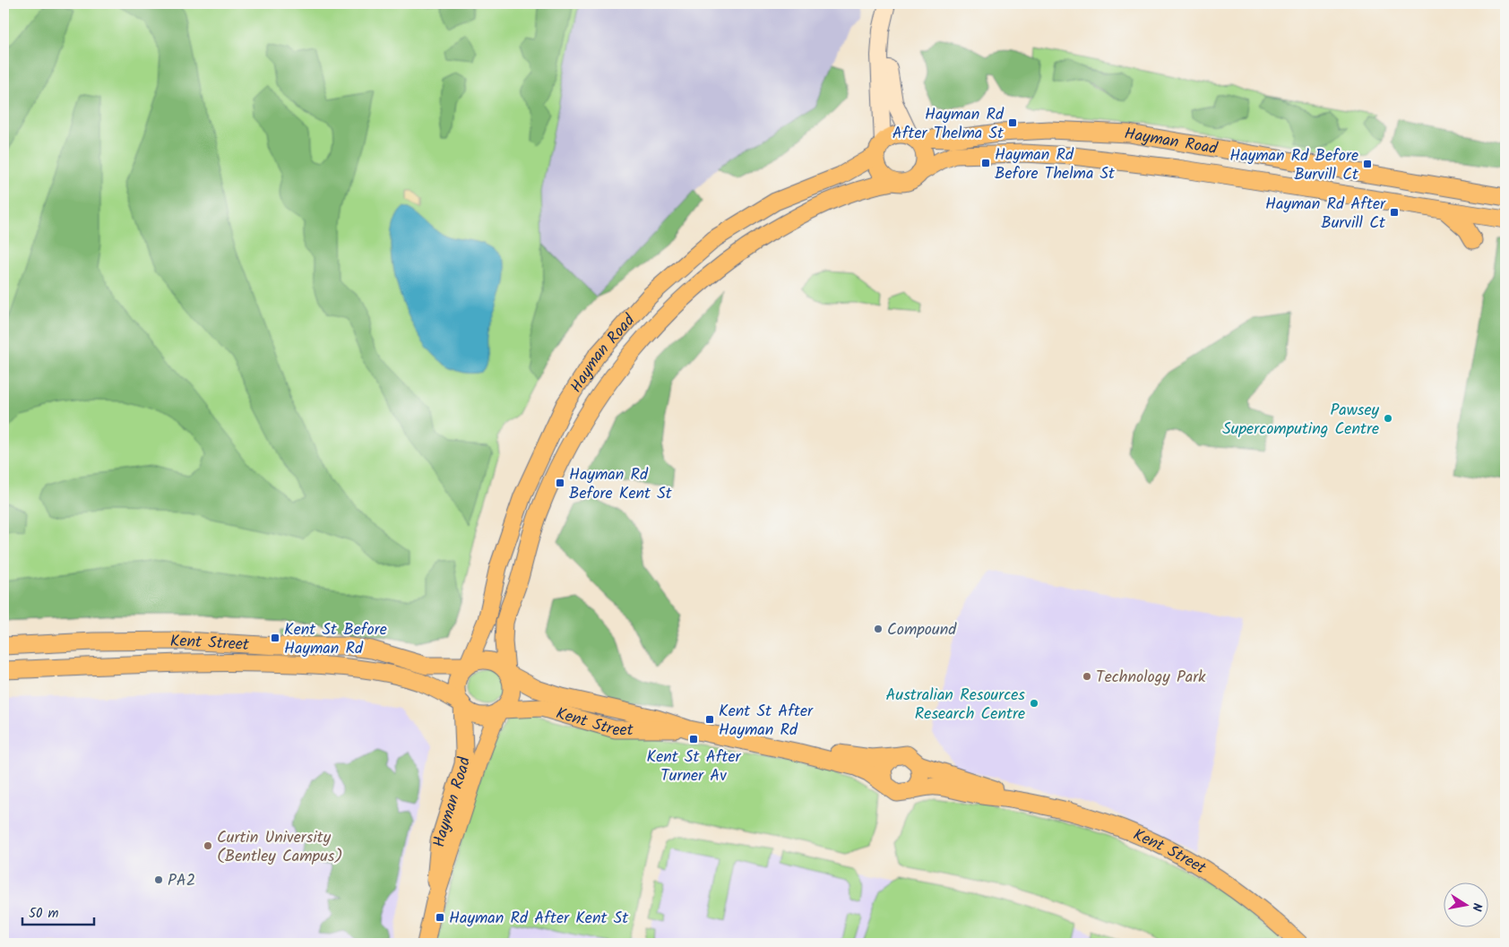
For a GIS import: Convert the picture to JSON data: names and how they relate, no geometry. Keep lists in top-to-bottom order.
{
  "streets": {
    "main road": ["Hayman Road", "Kent Street"]
  },
  "crossings": [
    ["Hayman Road", "Kent Street"]
  ],
  "places": {
    "transit": [
      "Hayman Rd After Thelma St",
      "Hayman Rd Before Thelma St",
      "Hayman Rd Before Burvill Ct",
      "Hayman Rd After Burvill Ct",
      "Hayman Rd Before Kent St",
      "Kent St Before Hayman Rd",
      "Kent St After Hayman Rd",
      "Kent St After Turner Av",
      "Hayman Rd After Kent St"
    ],
    "other": [
      "Pawsey Supercomputing Centre",
      "Compound",
      "Technology Park",
      "Australian Resources Research Centre",
      "Curtin University (Bentley Campus)",
      "PA2"
    ]
  },
  "scale_bar": "50 m",
  "north": "right"
}
